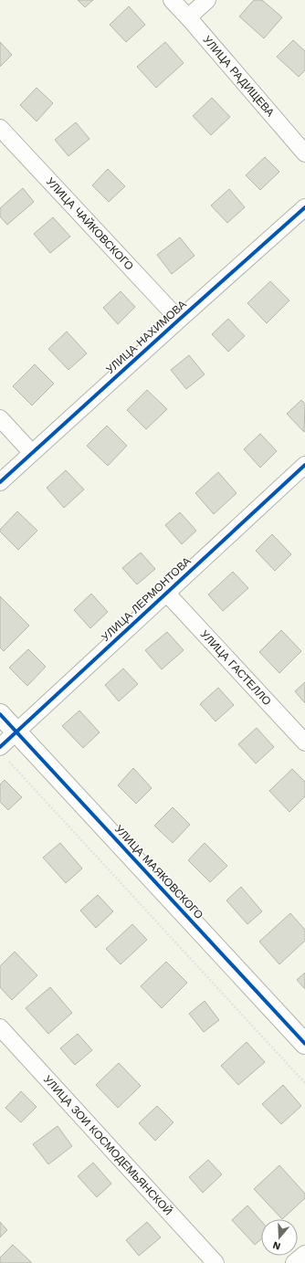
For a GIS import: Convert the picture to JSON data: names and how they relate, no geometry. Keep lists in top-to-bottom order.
{
  "streets": {
    "street": [
      "УЛИЦА РАДИЩЕВА",
      "УЛИЦА ЧАЙКОВСКОГО",
      "УЛИЦА НАХИМОВА",
      "УЛИЦА ЛЕРМОНТОВА",
      "УЛИЦА ГАСТЕЛЛО",
      "УЛИЦА МАЯКОВСКОГО",
      "УЛИЦА ЗОИ КОСМОДЕМЬЯНСКОЙ"
    ]
  },
  "crossings": [
    ["УЛИЦА ЧАЙКОВСКОГО", "УЛИЦА НАХИМОВА"],
    ["УЛИЦА ЛЕРМОНТОВА", "УЛИЦА ГАСТЕЛЛО"],
    ["УЛИЦА ЛЕРМОНТОВА", "УЛИЦА МАЯКОВСКОГО"]
  ],
  "north": "bottom"
}
